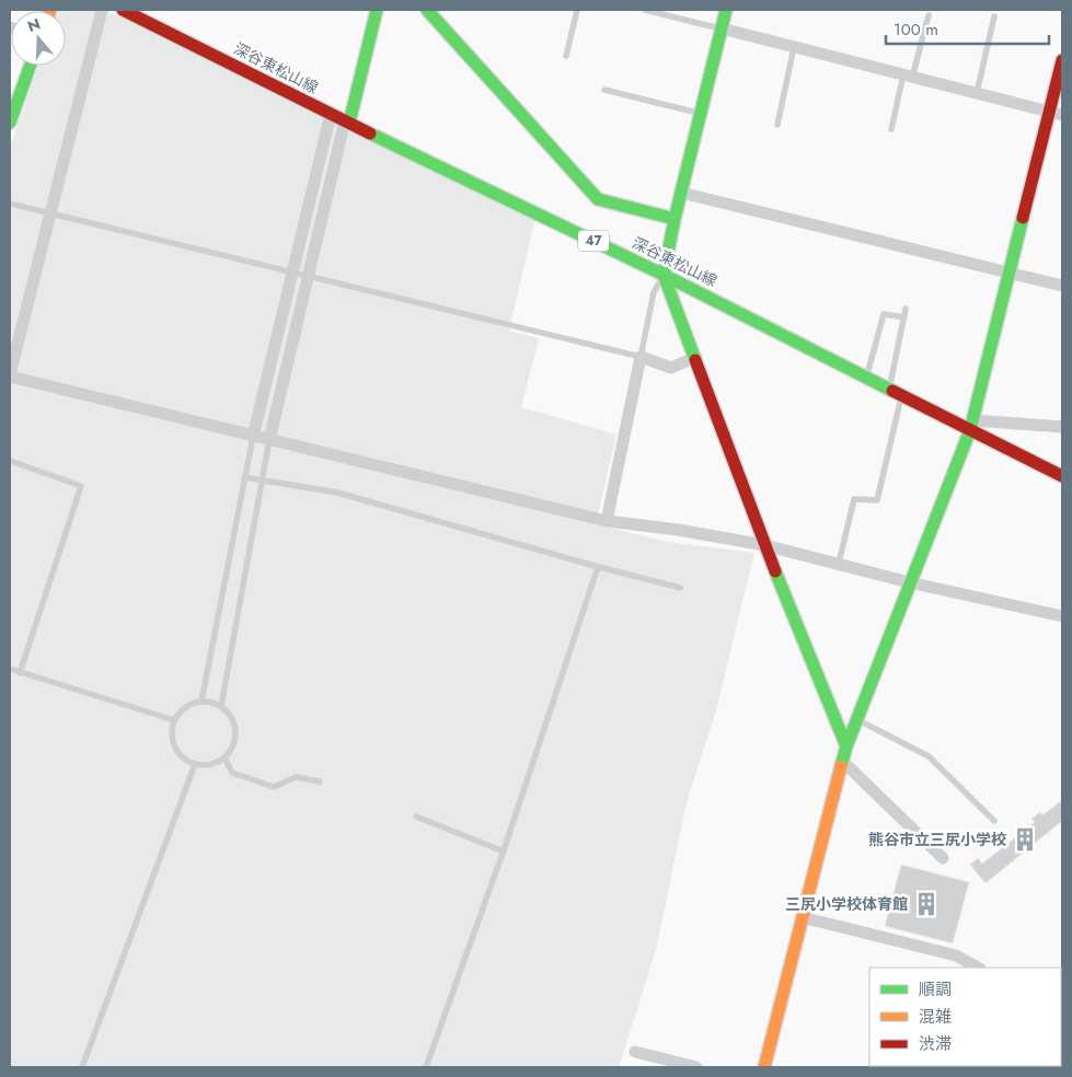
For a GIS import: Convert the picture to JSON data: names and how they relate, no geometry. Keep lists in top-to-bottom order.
{
  "streets": {
    "street": ["深谷東松山線", "47"]
  },
  "places": {
    "building": ["熊谷市立三尻小学校", "三尻小学校体育館"]
  },
  "legend": ["順調", "混雑", "渋滞"],
  "scale_bar": "100 m",
  "north": "top"
}
